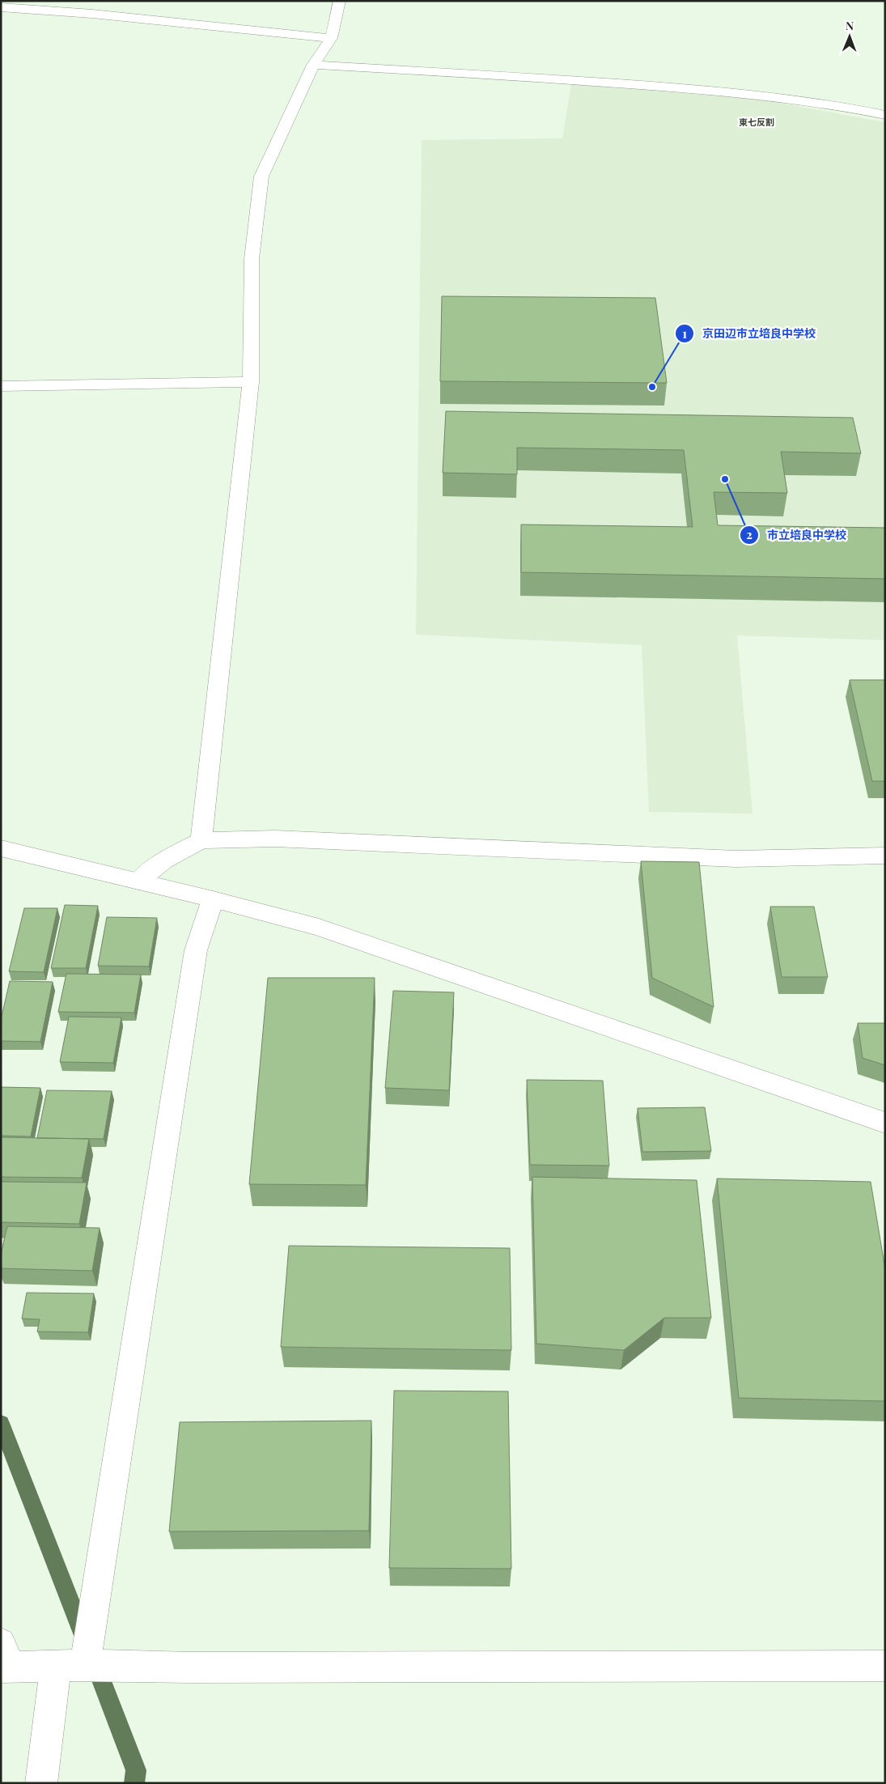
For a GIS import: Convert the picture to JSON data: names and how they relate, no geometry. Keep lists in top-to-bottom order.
{
  "districts": ["東七反割"],
  "places": ["京田辺市立培良中学校", "市立培良中学校"],
  "north": "top"
}
